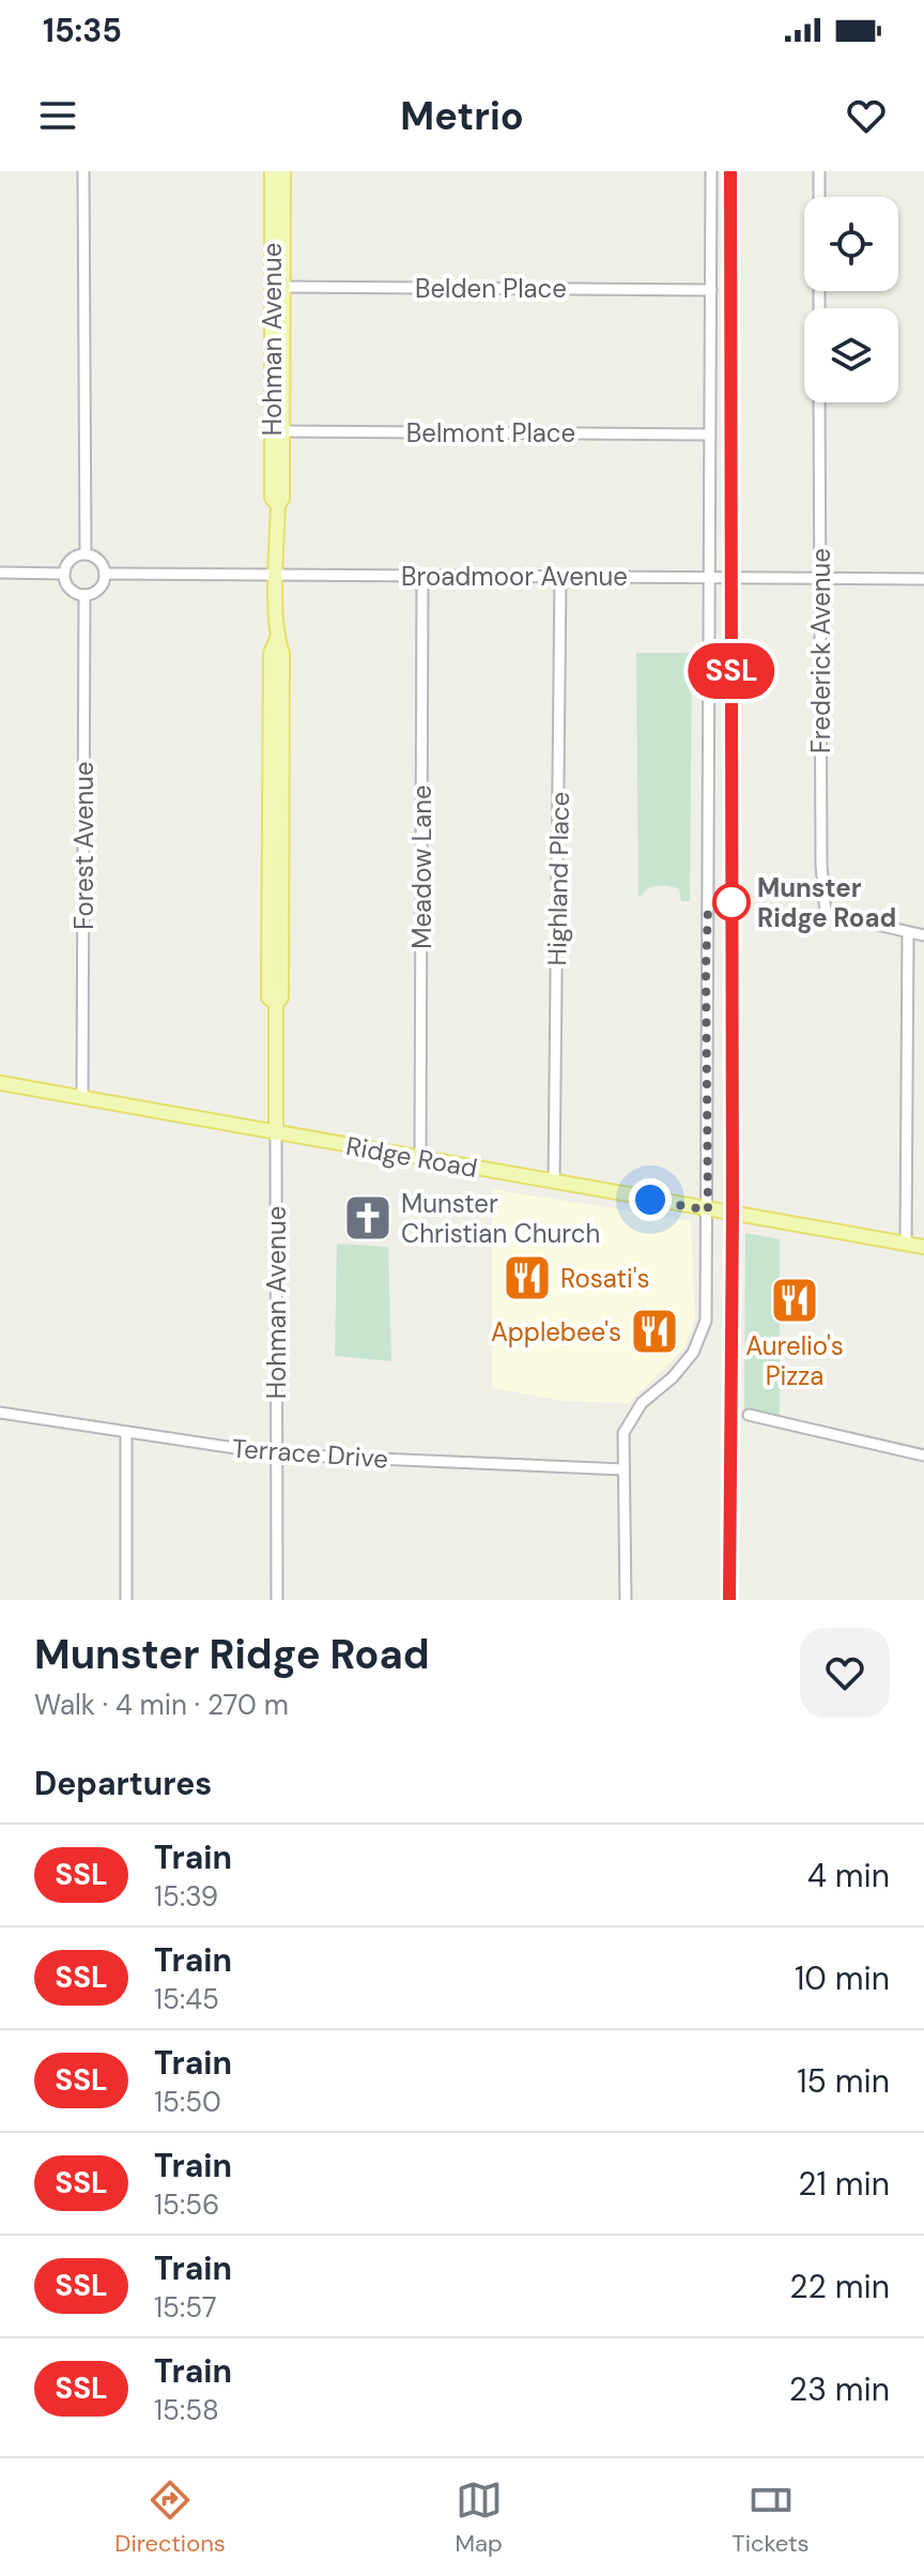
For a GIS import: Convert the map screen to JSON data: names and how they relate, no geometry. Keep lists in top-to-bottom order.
{
  "streets": {
    "main road": ["Hohman Avenue", "Ridge Road"],
    "street": [
      "Belden Place",
      "Belmont Place",
      "Broadmoor Avenue",
      "Frederick Avenue",
      "Forest Avenue",
      "Meadow Lane",
      "Highland Place",
      "Terrace Drive"
    ]
  },
  "crossings": [
    ["Belden Place", "Hohman Avenue"],
    ["Hohman Avenue", "Belmont Place"],
    ["Hohman Avenue", "Broadmoor Avenue"],
    ["Hohman Avenue", "Ridge Road"],
    ["Hohman Avenue", "Terrace Drive"],
    ["Broadmoor Avenue", "Frederick Avenue"],
    ["Broadmoor Avenue", "Forest Avenue"],
    ["Broadmoor Avenue", "Meadow Lane"],
    ["Broadmoor Avenue", "Highland Place"],
    ["Forest Avenue", "Ridge Road"],
    ["Meadow Lane", "Ridge Road"],
    ["Highland Place", "Ridge Road"]
  ],
  "places": {
    "other": ["Munster Ridge Road"],
    "church": ["Munster Christian Church"],
    "restaurant": ["Rosati's", "Aurelio's Pizza", "Applebee's"]
  },
  "page": {
    "status": "15:35",
    "header": "Metrio",
    "on_map": "SSL",
    "heading": [
      ["Munster Ridge Road", "Walk · 4 min · 270 m"],
      "Departures"
    ],
    "list": [
      {
        "mark": "SSL",
        "name": "Train",
        "note": "15:39",
        "value": "4 min"
      },
      {
        "mark": "SSL",
        "name": "Train",
        "note": "15:45",
        "value": "10 min"
      },
      {
        "mark": "SSL",
        "name": "Train",
        "note": "15:50",
        "value": "15 min"
      },
      {
        "mark": "SSL",
        "name": "Train",
        "note": "15:56",
        "value": "21 min"
      },
      {
        "mark": "SSL",
        "name": "Train",
        "note": "15:57",
        "value": "22 min"
      },
      {
        "mark": "SSL",
        "name": "Train",
        "note": "15:58",
        "value": "23 min"
      }
    ],
    "tabs": ["Directions", "Map", "Tickets"]
  }
}
